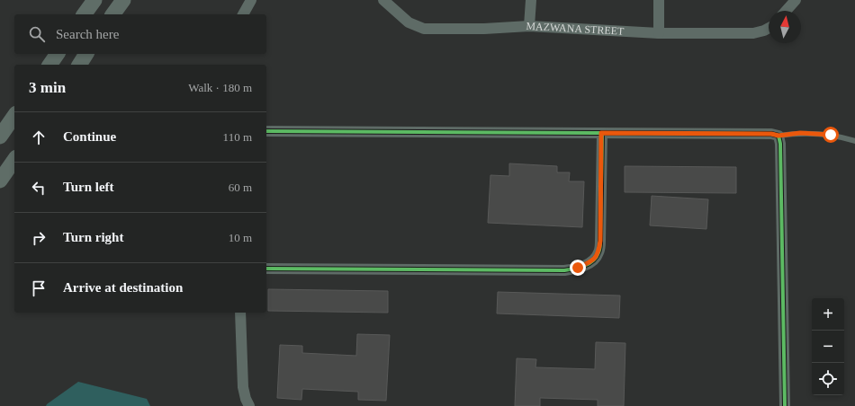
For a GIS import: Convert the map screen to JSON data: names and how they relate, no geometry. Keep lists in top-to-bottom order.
{
  "streets": {
    "street": ["MAZWANA STREET"]
  },
  "north": "top",
  "page": {
    "search": "Search here",
    "heading": ["3 min", "Walk · 180 m"],
    "list": [
      ["Continue", "110 m"],
      ["Turn left", "60 m"],
      ["Turn right", "10 m"],
      "Arrive at destination"
    ],
    "map_buttons": ["+", "−"]
  }
}
